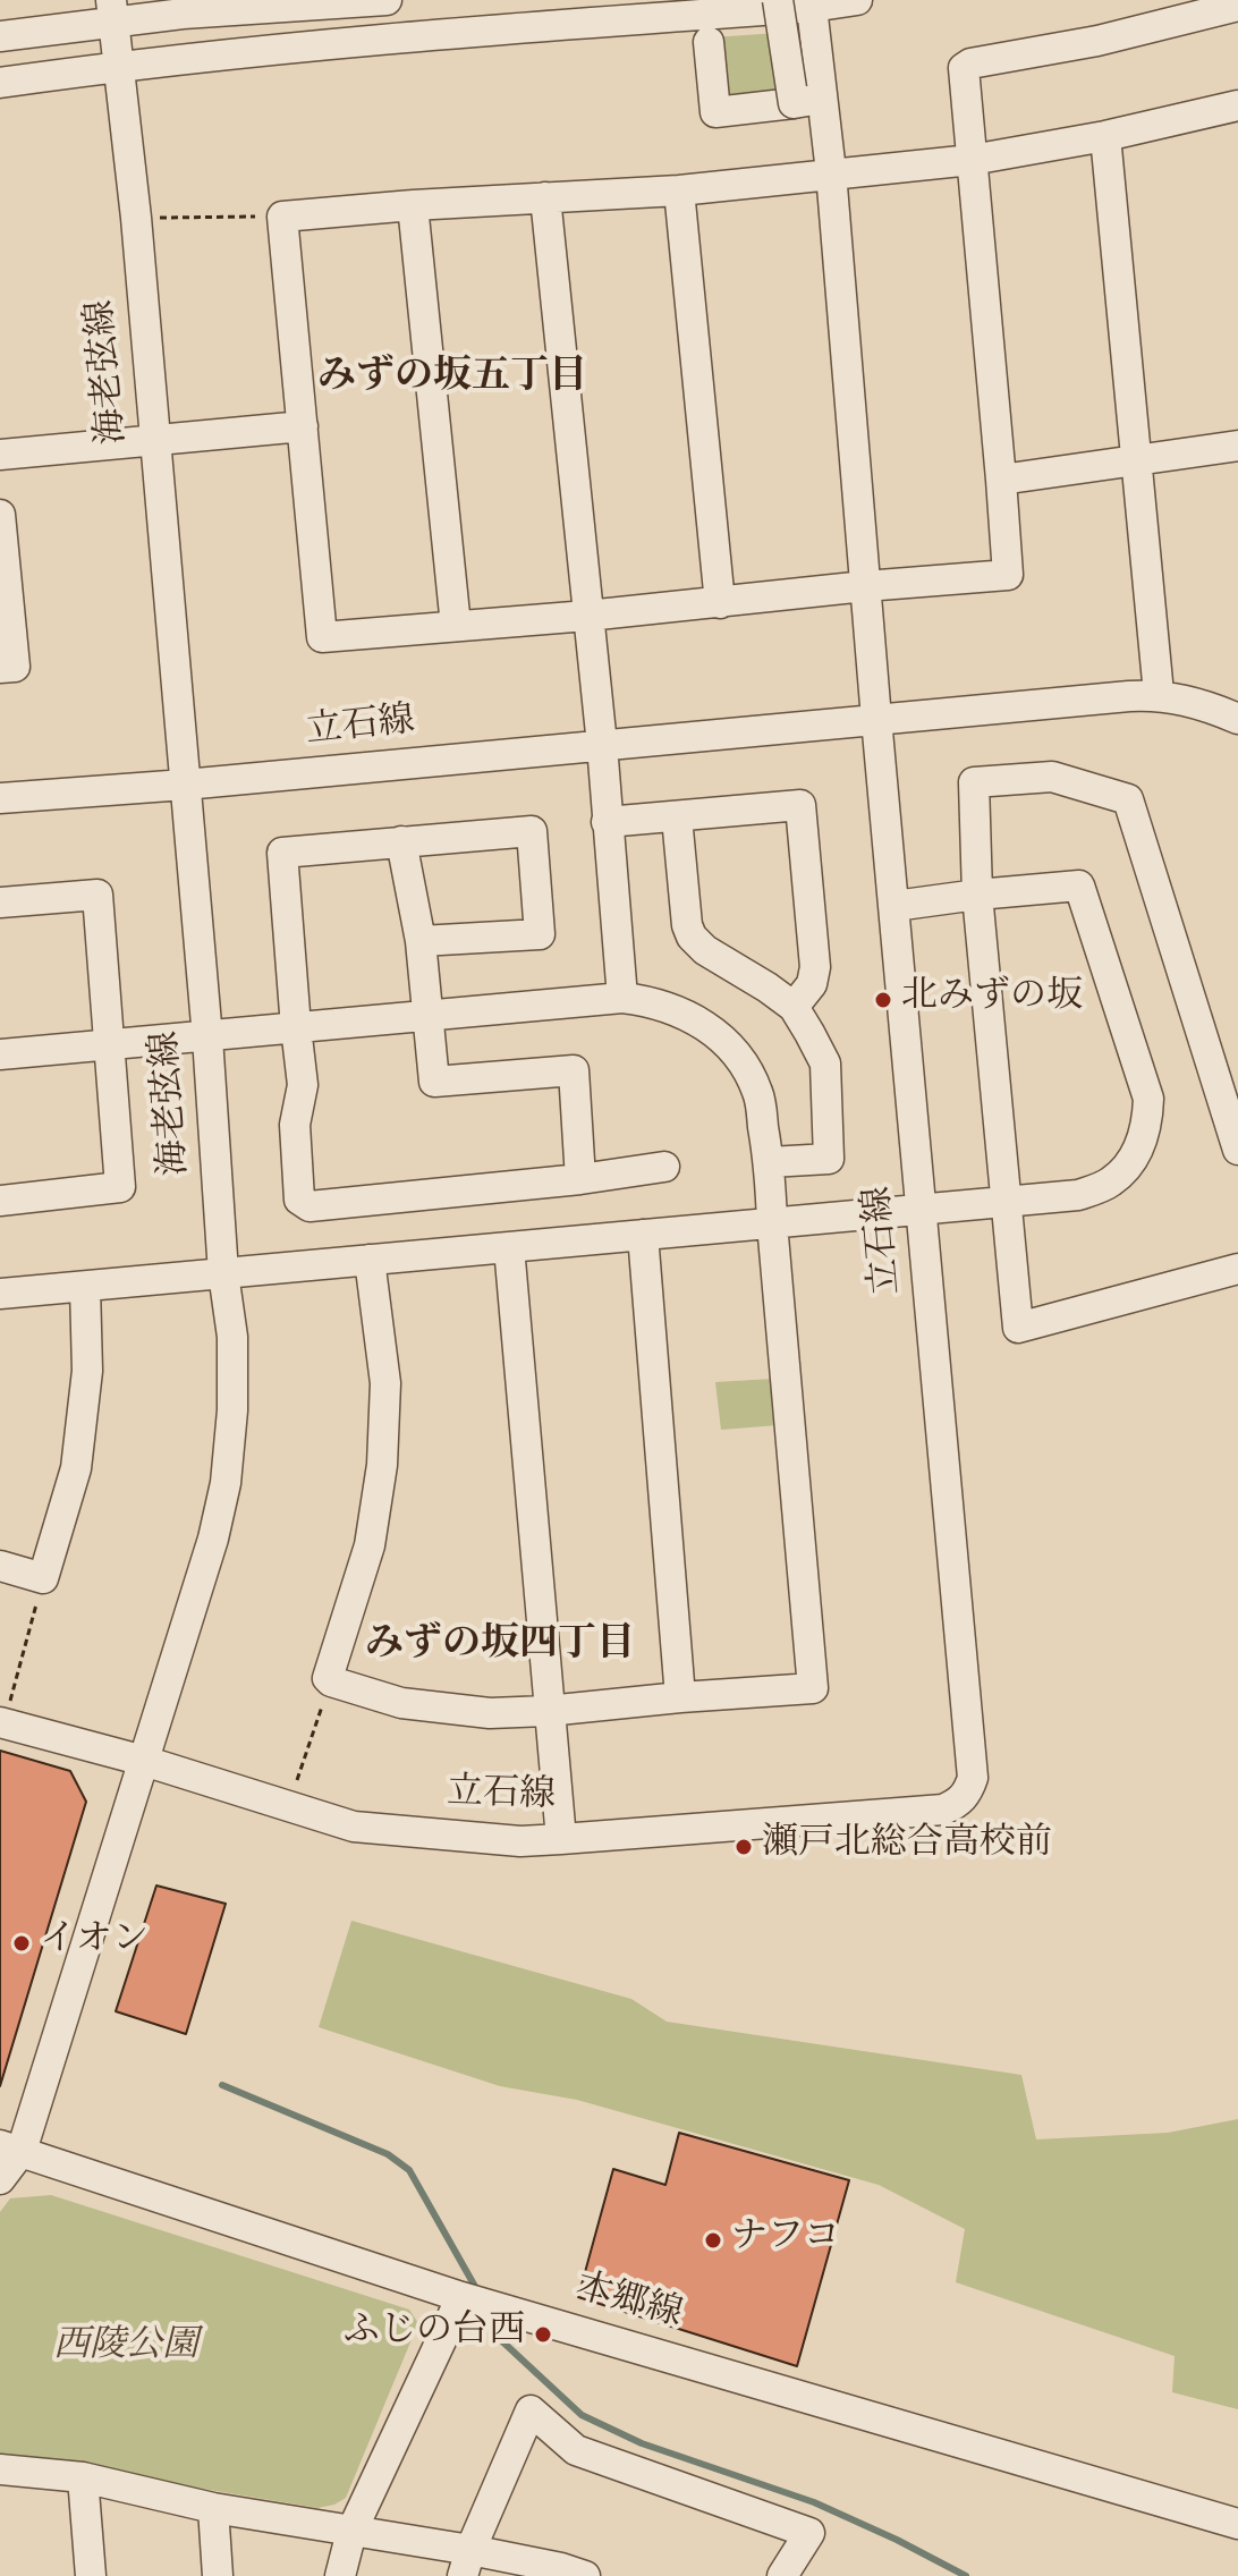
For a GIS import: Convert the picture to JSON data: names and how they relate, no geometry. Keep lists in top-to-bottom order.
{
  "streets": {
    "street": ["海老弦線", "立石線", "本郷線"]
  },
  "crossings": [
    ["海老弦線", "立石線"],
    ["海老弦線", "本郷線"]
  ],
  "districts": ["みずの坂五丁目", "みずの坂四丁目"],
  "parks": ["西陵公園"],
  "places": [
    "北みずの坂",
    "瀬戸北総合高校前",
    "イオン",
    "ナフコ",
    "ふじの台西"
  ]
}
